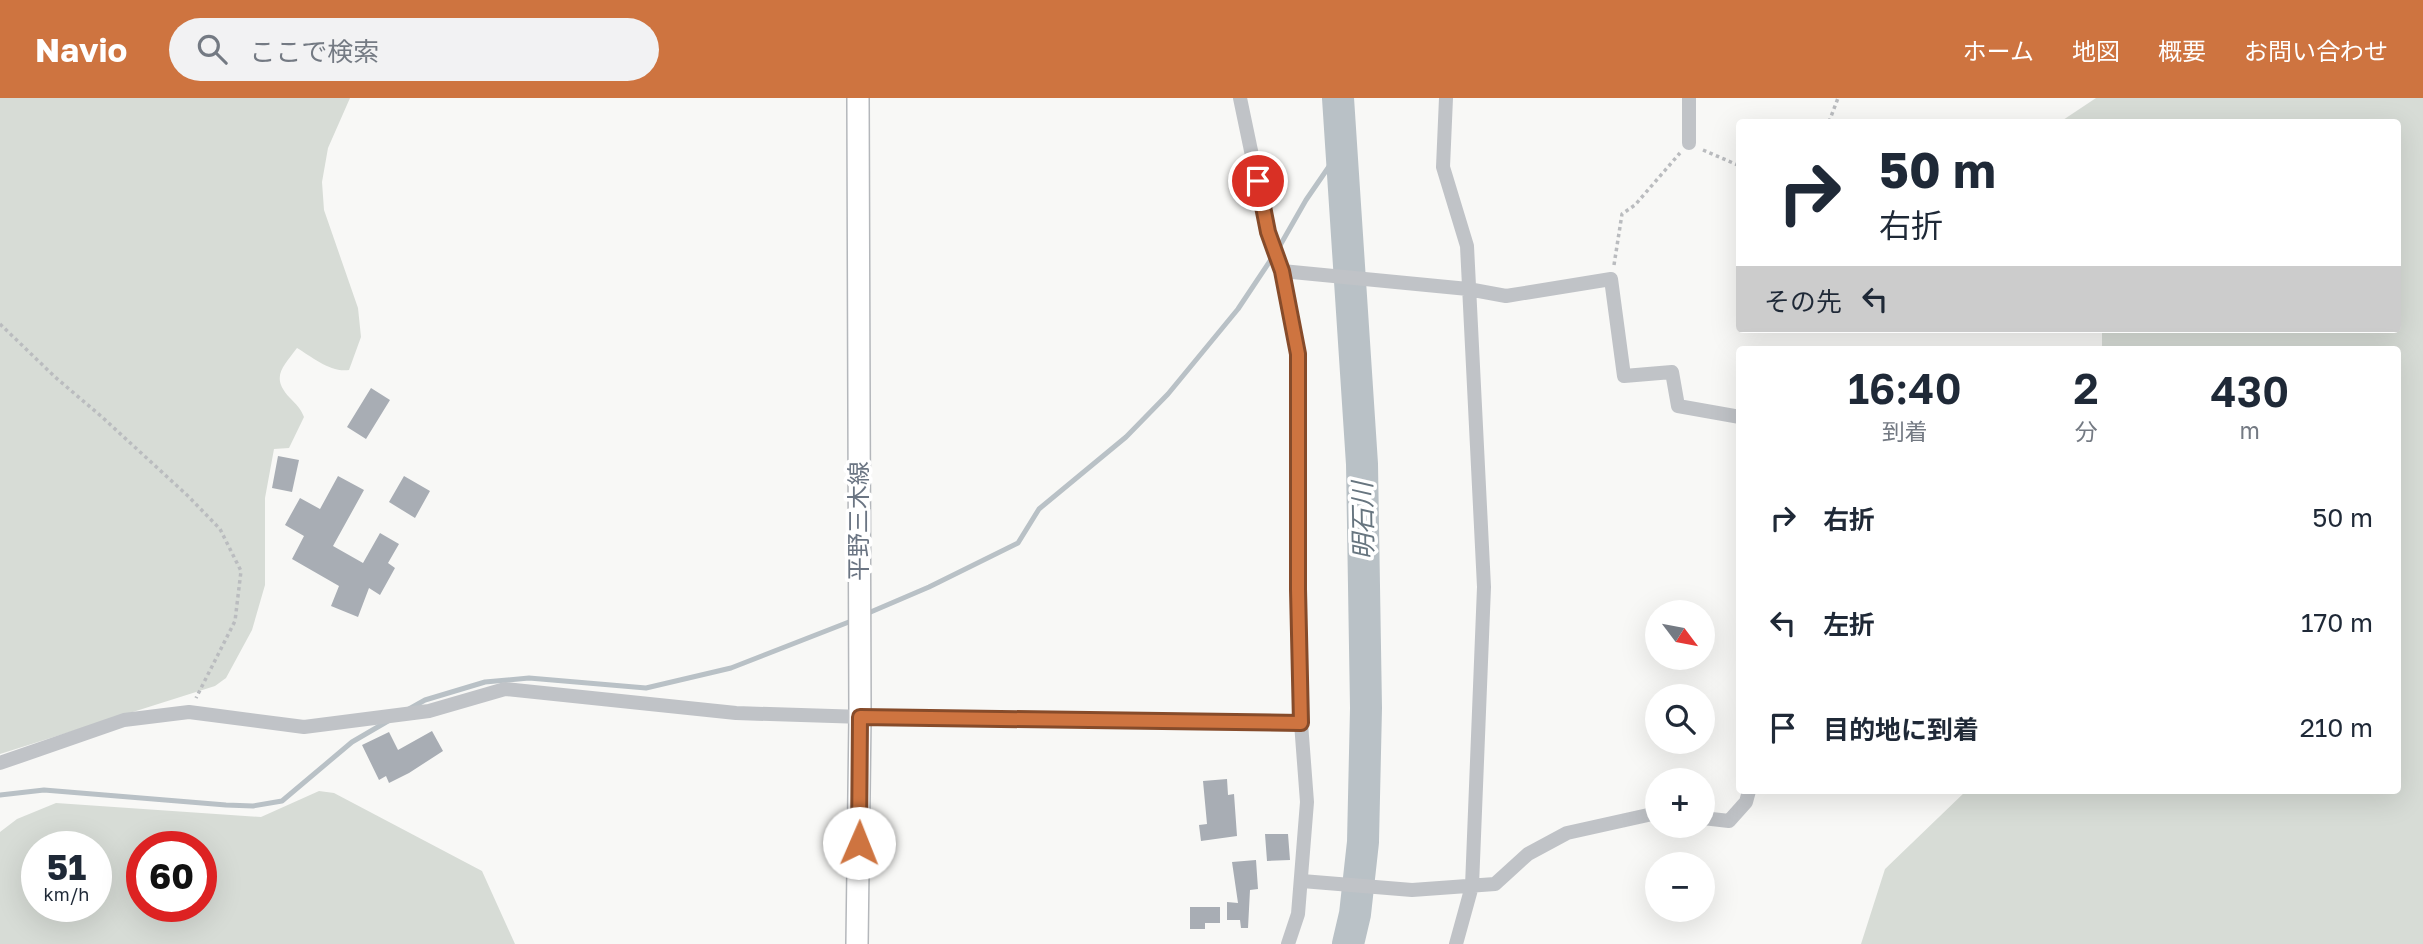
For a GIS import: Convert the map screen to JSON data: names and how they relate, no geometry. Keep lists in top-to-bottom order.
{
  "streets": {
    "main road": ["平野三木線"]
  },
  "water": ["明石川"],
  "north": "bottom right",
  "page": {
    "header": "Navio",
    "search": "ここで検索",
    "nav": [
      "ホーム",
      "地図",
      "概要",
      "お問い合わせ"
    ],
    "turn": ["50 m", "右折"],
    "then": "その先",
    "eta": [
      "16:40",
      "到着",
      "2",
      "分",
      "430",
      "m"
    ],
    "list": [
      {
        "name": "右折",
        "value": "50 m"
      },
      {
        "name": "左折",
        "value": "170 m"
      },
      {
        "name": "目的地に到着",
        "value": "210 m"
      }
    ],
    "map_buttons": ["+", "−"],
    "speed": "51 km/h",
    "limit": "60"
  }
}
